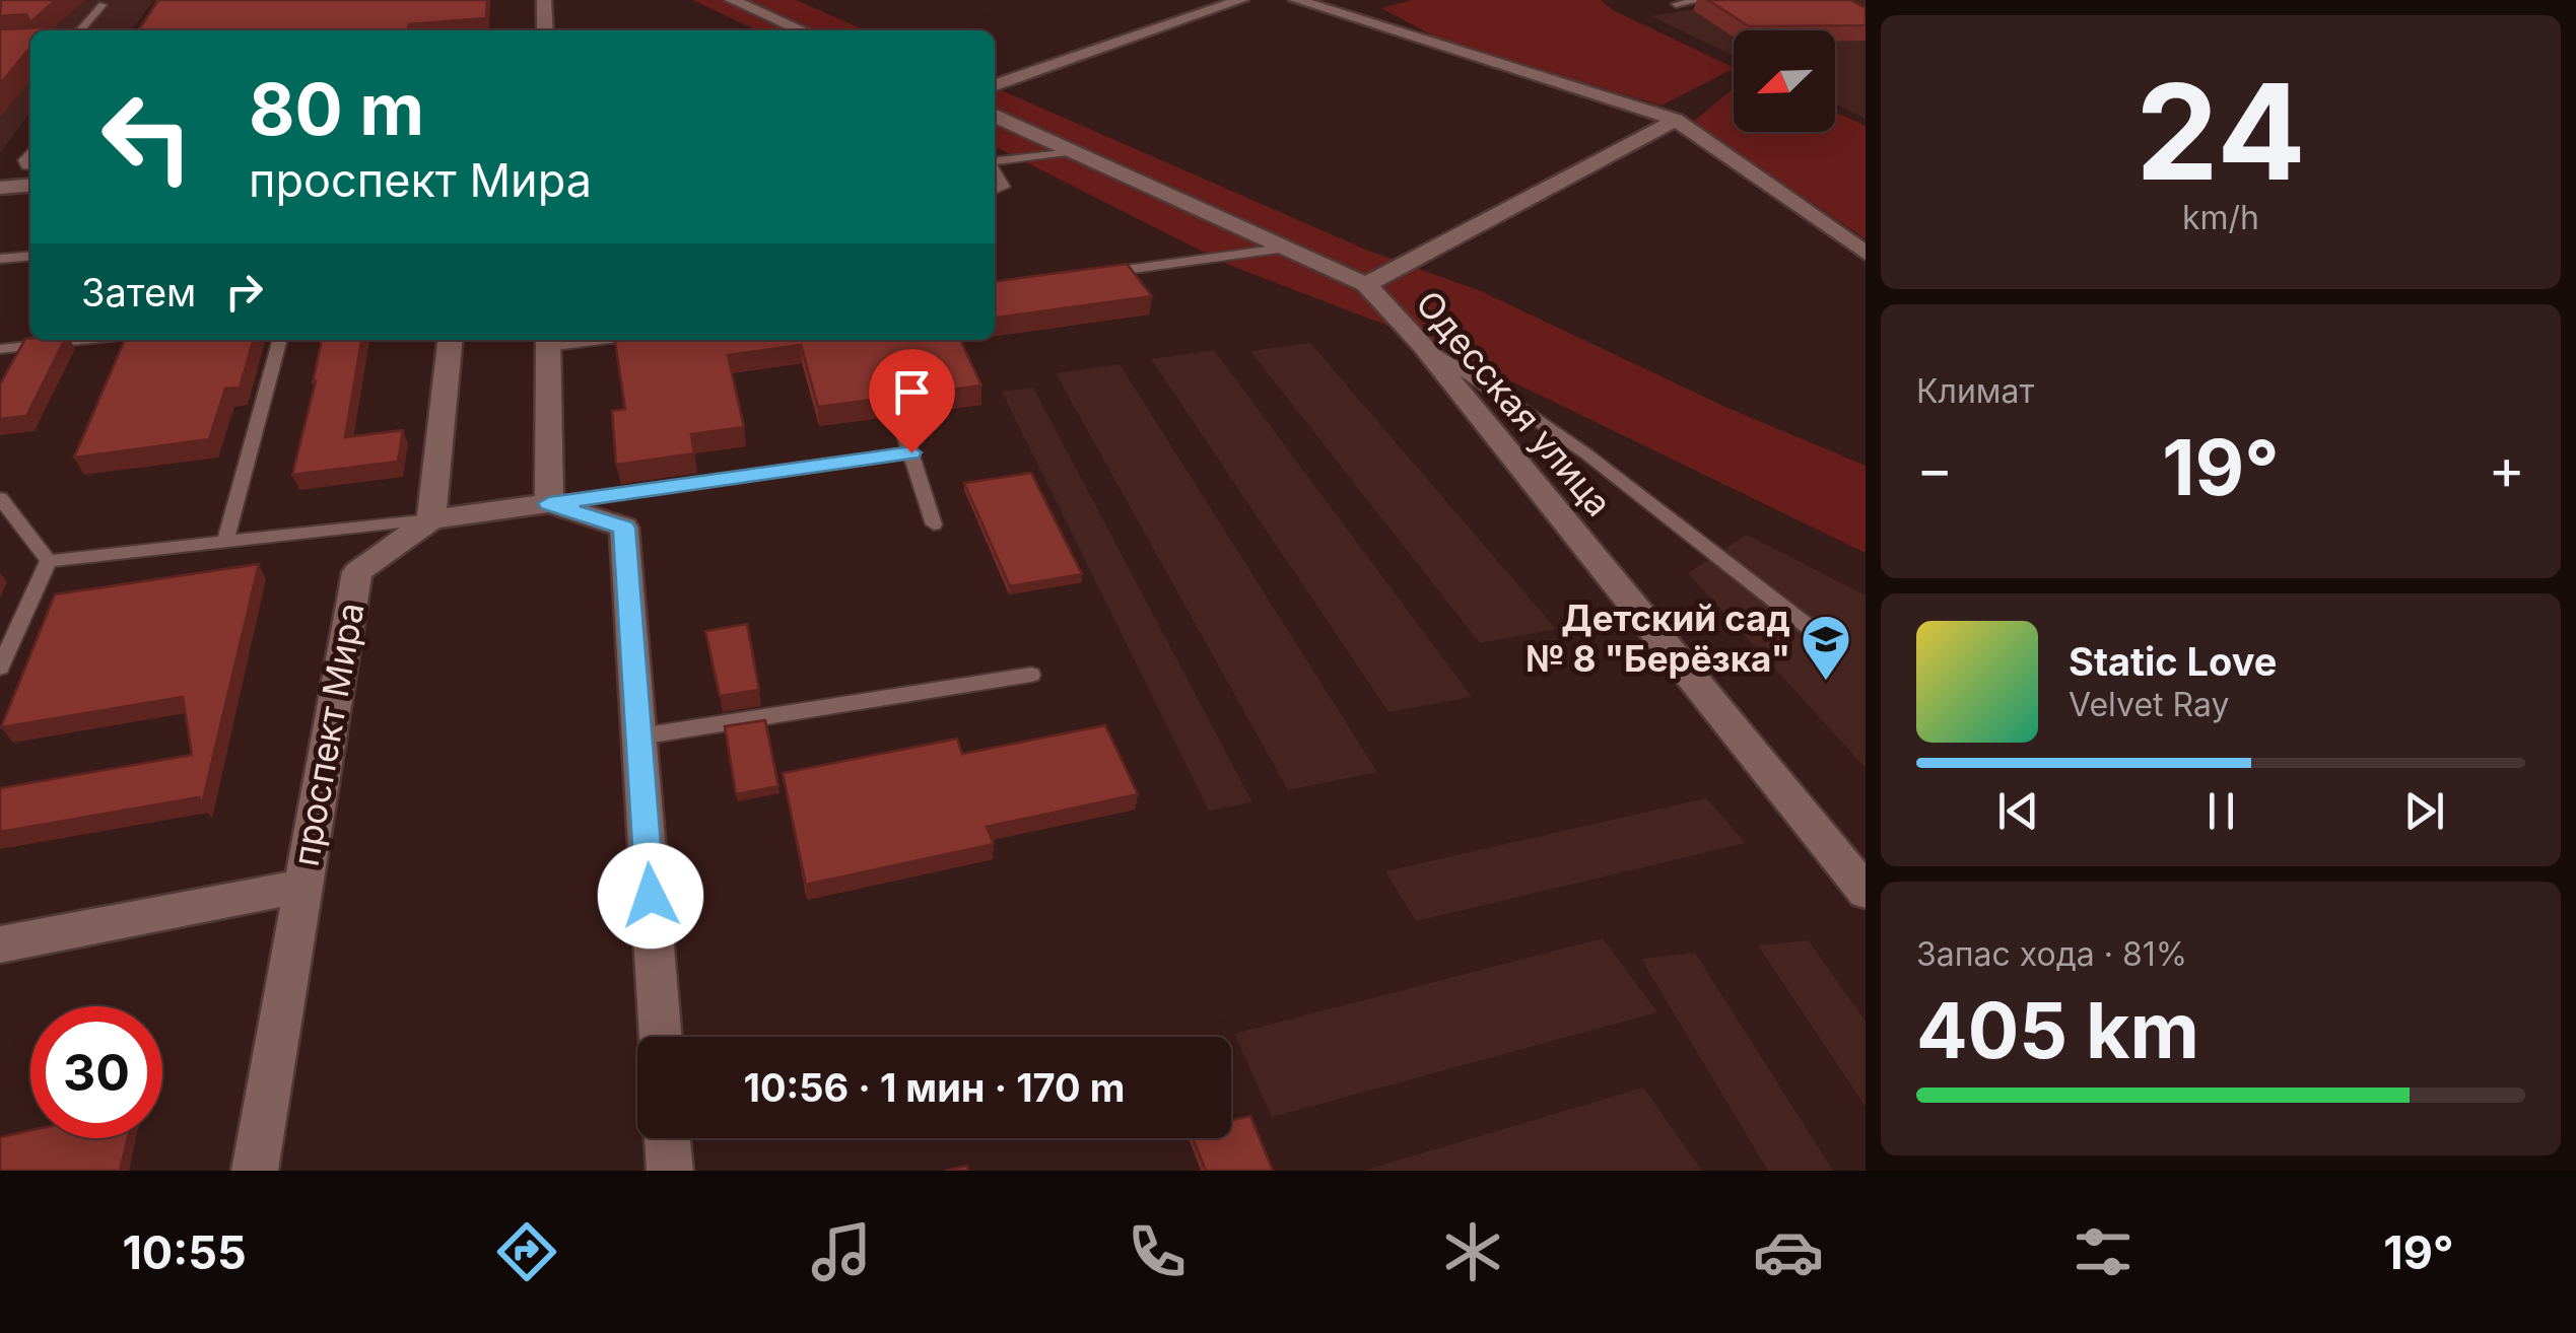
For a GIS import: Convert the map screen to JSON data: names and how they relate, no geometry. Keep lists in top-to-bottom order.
{
  "streets": {
    "street": ["Одесская улица", "проспект Мира"]
  },
  "places": {
    "school or university": ["Детский сад № 8 \"Берёзка\""]
  },
  "north": "bottom left",
  "page": {
    "tile": [
      ["24", "km/h"],
      "Климат",
      ["Запас хода · 81%", "405 km"]
    ],
    "turn": ["80 m", "проспект Мира"],
    "then": "Затем",
    "heat": ["−", "19°", "+"],
    "song": ["Static Love", "Velvet Ray"],
    "limit": "30",
    "trip": "10:56 · 1 мин · 170 m",
    "tabs": ["10:55", "19°"]
  }
}
